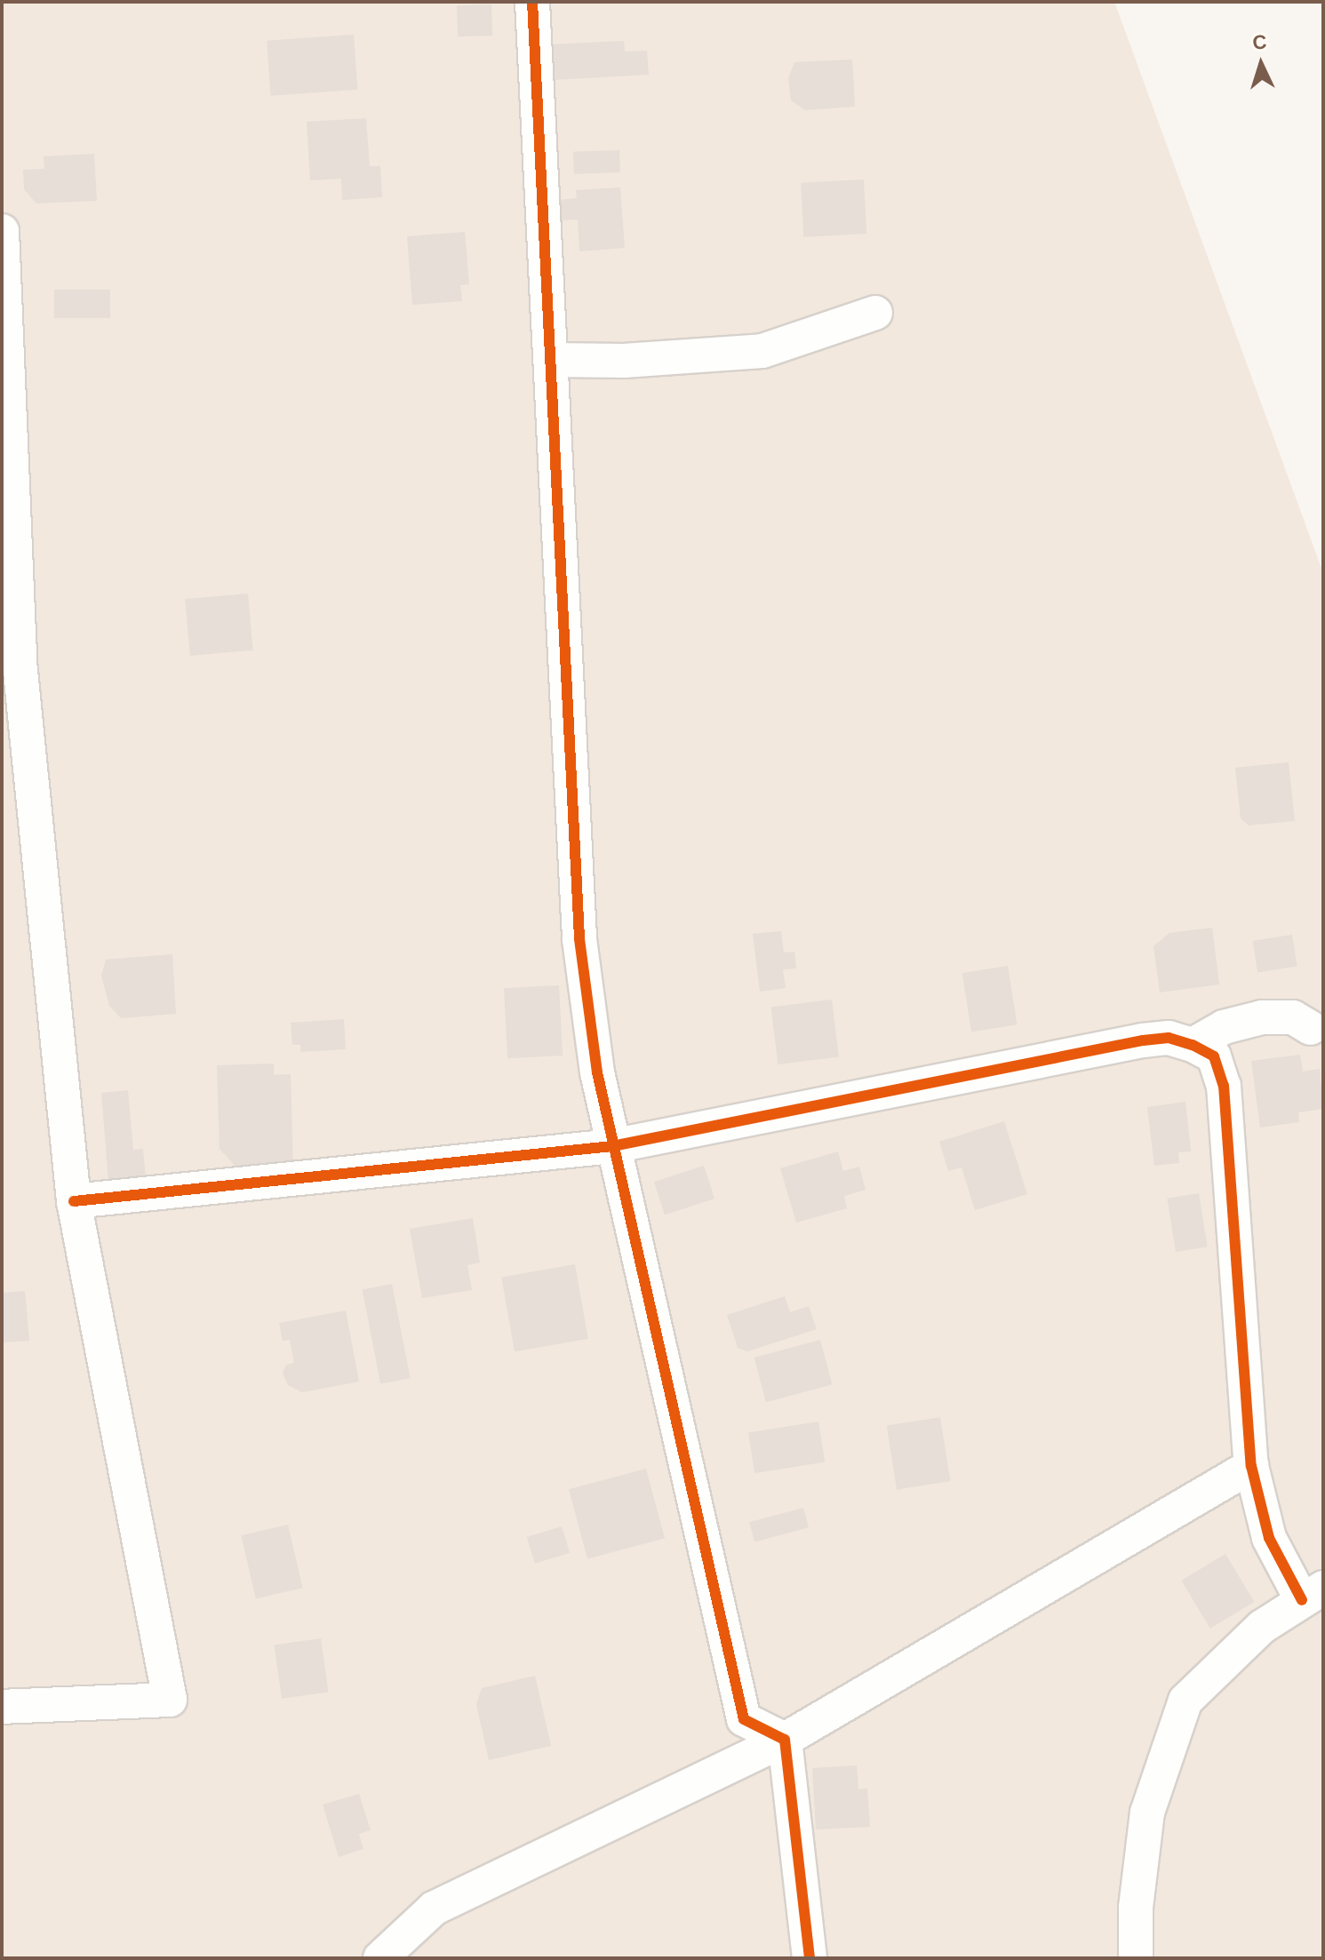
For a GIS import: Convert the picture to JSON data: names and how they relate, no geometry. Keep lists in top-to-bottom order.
{
  "north": "top"
}
